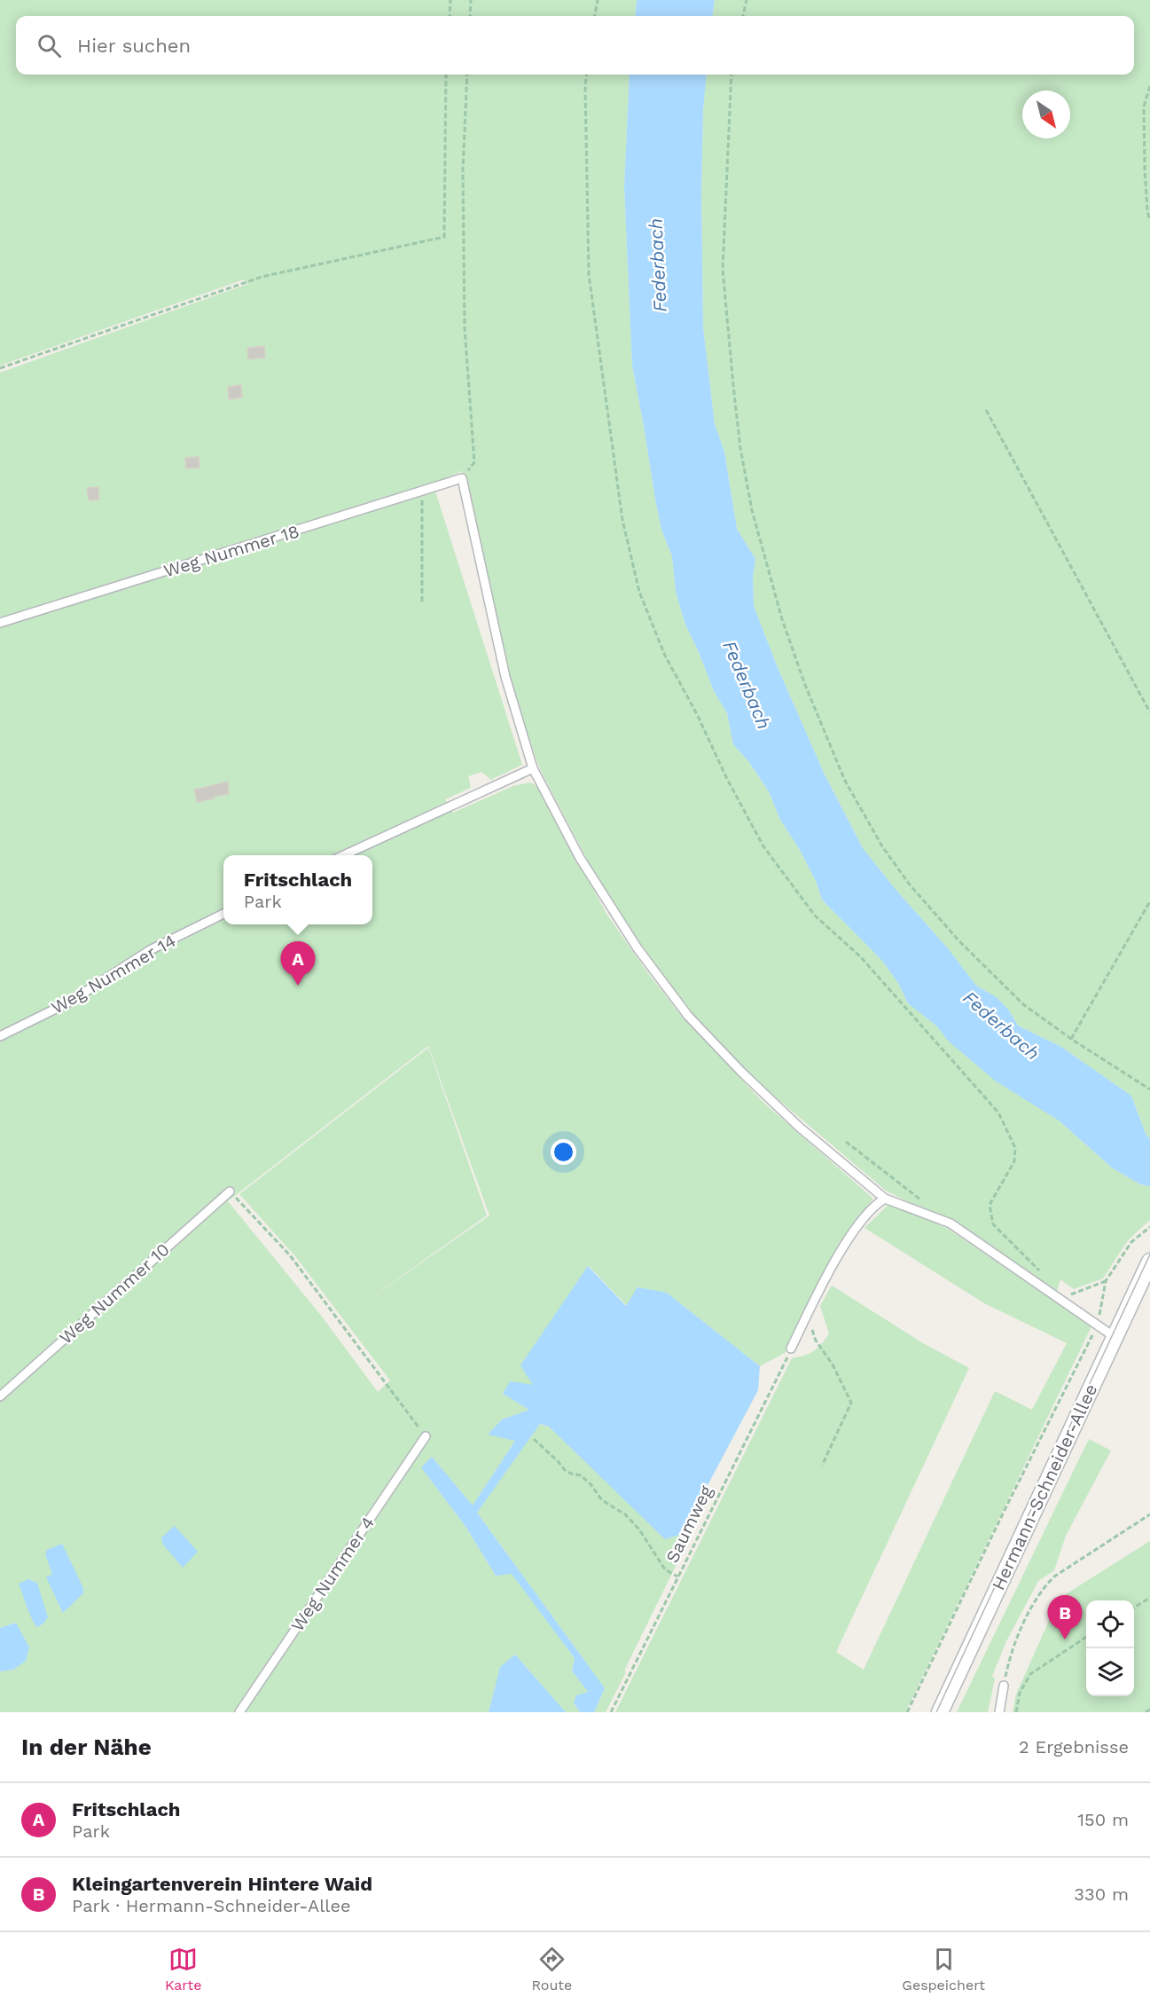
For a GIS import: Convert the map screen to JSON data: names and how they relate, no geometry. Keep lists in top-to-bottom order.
{
  "streets": {
    "street": ["Hermann-Schneider-Allee"],
    "lane": [
      "Weg Nummer 18",
      "Weg Nummer 14",
      "Weg Nummer 10",
      "Weg Nummer 4"
    ],
    "path": ["Saumweg"]
  },
  "water": ["Federbach"],
  "north": "bottom right",
  "page": {
    "search": "Hier suchen",
    "popup": ["Fritschlach", "Park"],
    "pins": ["A", "B"],
    "heading": ["In der Nähe", "2 Ergebnisse"],
    "list": [
      {
        "mark": "A",
        "name": "Fritschlach",
        "note": "Park",
        "value": "150 m"
      },
      {
        "mark": "B",
        "name": "Kleingartenverein Hintere Waid",
        "note": "Park · Hermann-Schneider-Allee",
        "value": "330 m"
      }
    ],
    "nav": ["Karte", "Route", "Gespeichert"]
  }
}
